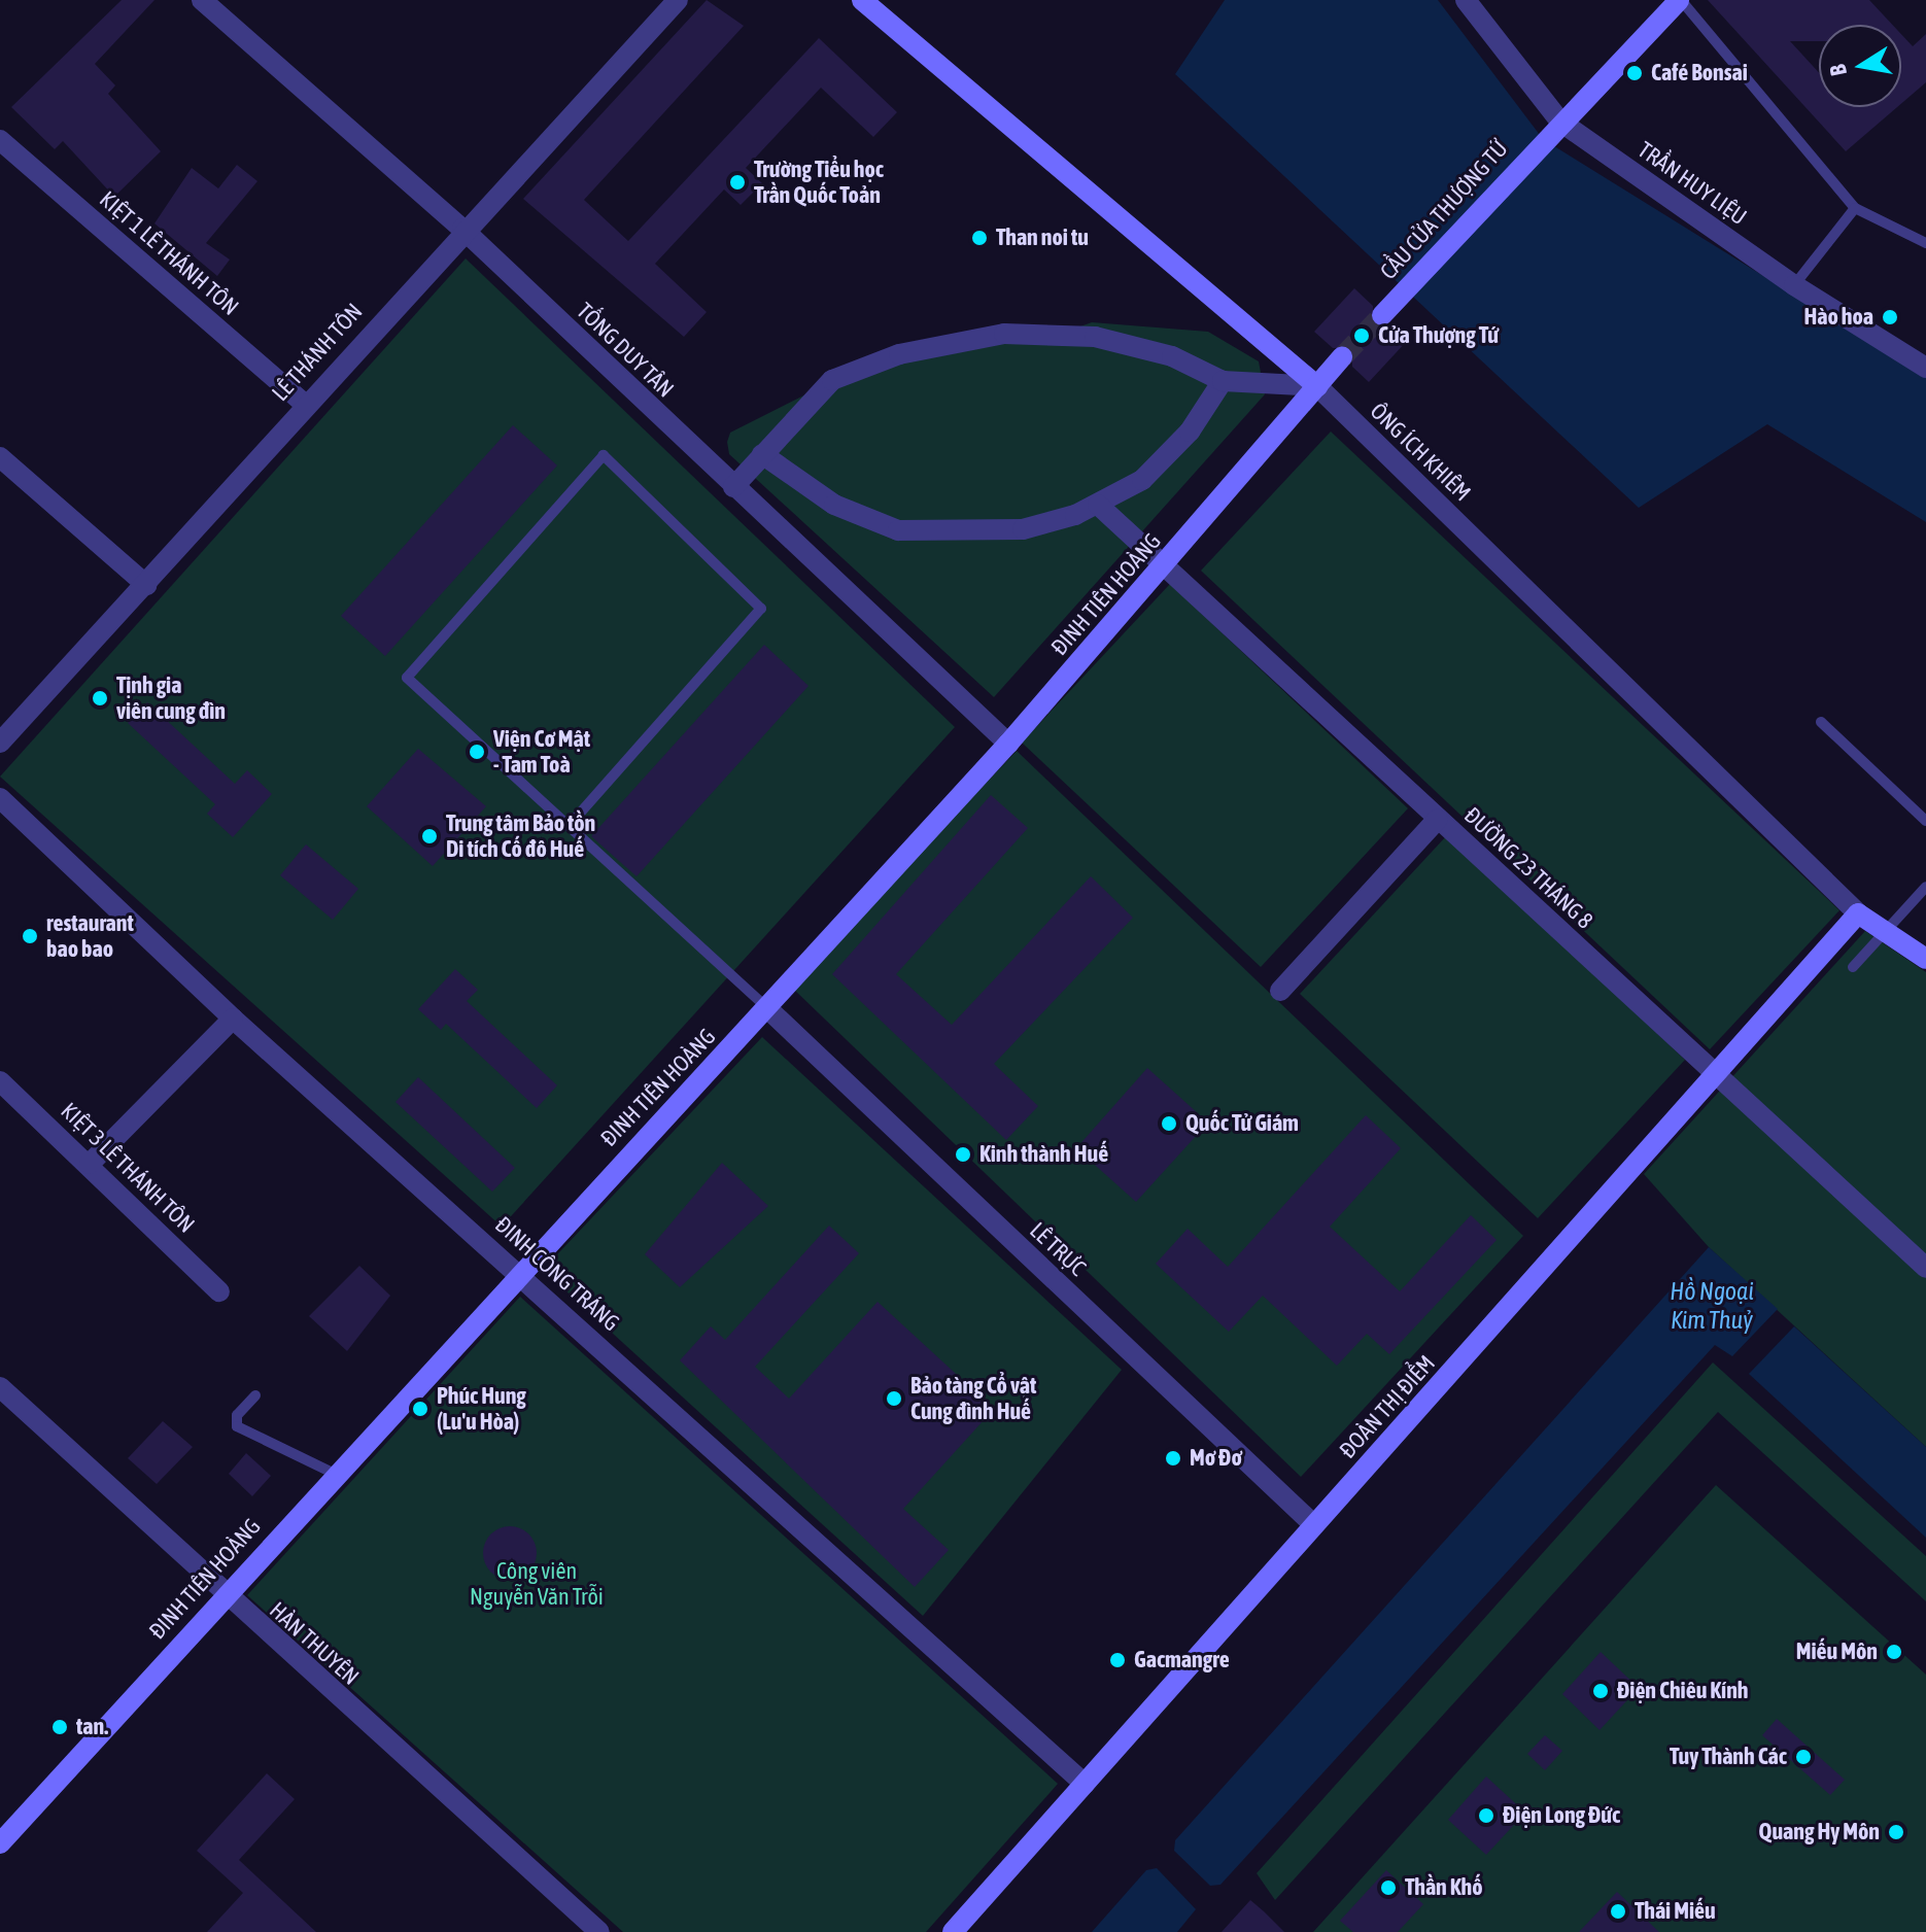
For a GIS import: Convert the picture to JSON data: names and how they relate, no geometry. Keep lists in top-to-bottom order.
{
  "streets": {
    "main road": [
      "CẦU CỬA THƯỢNG TỨ",
      "ÔNG ÍCH KHIÊM",
      "ĐINH TIÊN HOÀNG",
      "ĐOÀN THỊ ĐIỂM"
    ],
    "street": [
      "TRẦN HUY LIỆU",
      "KIỆT 1 LÊ THÁNH TÔN",
      "TỐNG DUY TÂN",
      "LÊ THÁNH TÔN",
      "ĐƯỜNG 23 THÁNG 8",
      "KIỆT 3 LÊ THÁNH TÔN",
      "LÊ TRỰC",
      "ĐINH CÔNG TRÁNG",
      "HÀN THUYÊN"
    ]
  },
  "crossings": [
    ["TRẦN HUY LIỆU", "CẦU CỬA THƯỢNG TỨ"],
    ["KIỆT 1 LÊ THÁNH TÔN", "LÊ THÁNH TÔN"],
    ["TỐNG DUY TÂN", "LÊ THÁNH TÔN"],
    ["TỐNG DUY TÂN", "ĐINH TIÊN HOÀNG"],
    ["ÔNG ÍCH KHIÊM", "ĐINH TIÊN HOÀNG"],
    ["ÔNG ÍCH KHIÊM", "ĐOÀN THỊ ĐIỂM"],
    ["ĐINH TIÊN HOÀNG", "ĐƯỜNG 23 THÁNG 8"],
    ["ĐINH TIÊN HOÀNG", "LÊ TRỰC"],
    ["ĐINH TIÊN HOÀNG", "ĐINH CÔNG TRÁNG"],
    ["ĐINH TIÊN HOÀNG", "HÀN THUYÊN"],
    ["ĐƯỜNG 23 THÁNG 8", "ĐOÀN THỊ ĐIỂM"],
    ["LÊ TRỰC", "ĐOÀN THỊ ĐIỂM"],
    ["ĐINH CÔNG TRÁNG", "ĐOÀN THỊ ĐIỂM"]
  ],
  "water": ["Hồ Ngoại Kim Thuỷ"],
  "parks": ["Công viên Nguyễn Văn Trỗi"],
  "places": [
    "Café Bonsai",
    "Trường Tiểu học Trần Quốc Toản",
    "Than noi tu",
    "Hào hoa",
    "Cửa Thượng Tứ",
    "Tịnh gia viên cung đìn",
    "Viện Cơ Mật - Tam Toà",
    "Trung tâm Bảo tồn Di tích Cố đô Huế",
    "restaurant bao bao",
    "Quốc Tử Giám",
    "Kinh thành Huế",
    "Bảo tàng Cổ vật Cung đình Huế",
    "Phúc Hung (Lu'u Hòa)",
    "Mơ Đơ",
    "Miếu Môn",
    "Gacmangre",
    "Điện Chiêu Kính",
    "tan.",
    "Tuy Thành Các",
    "Điện Long Đức",
    "Quang Hy Môn",
    "Thần Khố",
    "Thái Miếu"
  ],
  "north": "left"
}
